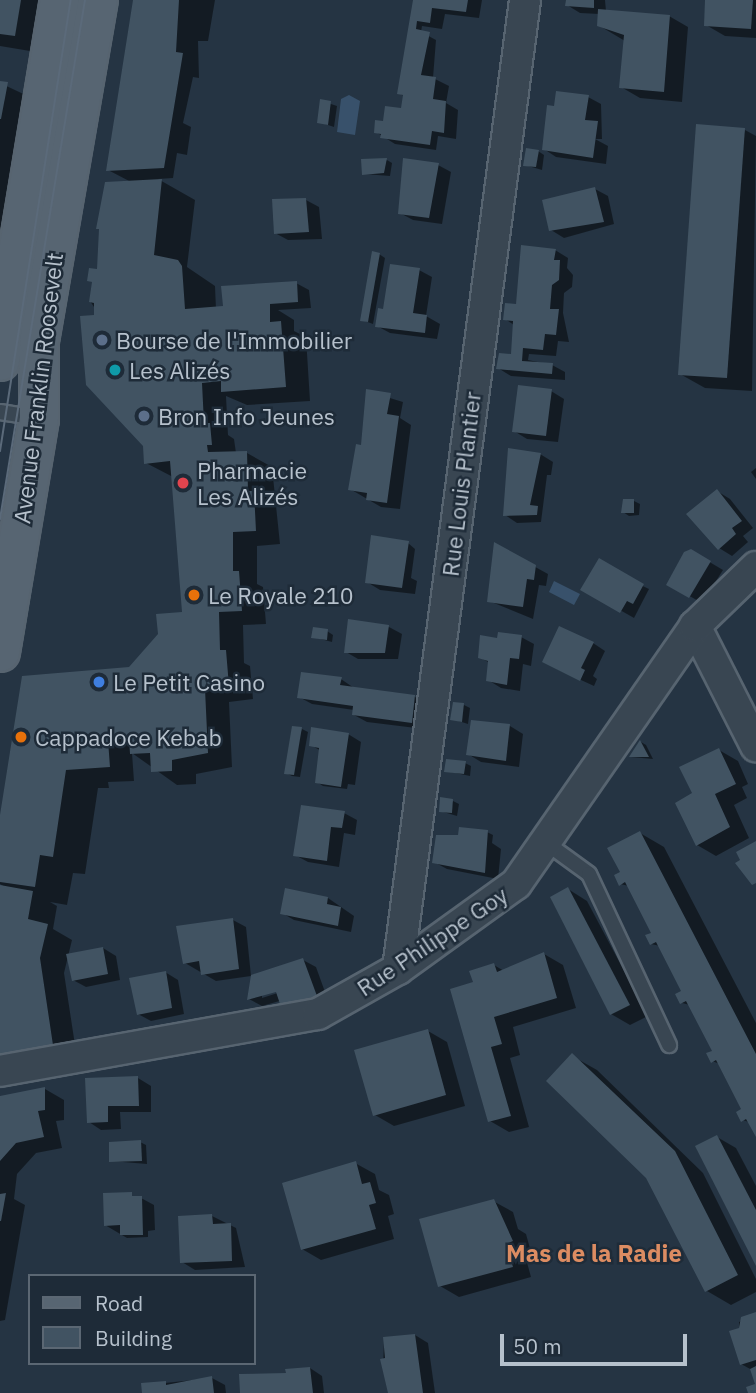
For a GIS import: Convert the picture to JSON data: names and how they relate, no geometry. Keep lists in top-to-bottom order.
{
  "streets": {
    "main road": ["Avenue Franklin Roosevelt"],
    "street": ["Rue Louis Plantier", "Rue Philippe Goy"]
  },
  "crossings": [
    ["Rue Louis Plantier", "Rue Philippe Goy"]
  ],
  "districts": ["Mas de la Radie"],
  "places": [
    "Bourse de l'Immobilier",
    "Les Alizés",
    "Bron Info Jeunes",
    "Pharmacie Les Alizés",
    "Le Royale 210",
    "Le Petit Casino",
    "Cappadoce Kebab"
  ],
  "legend": ["Road", "Building"],
  "scale_bar": "50 m"
}
